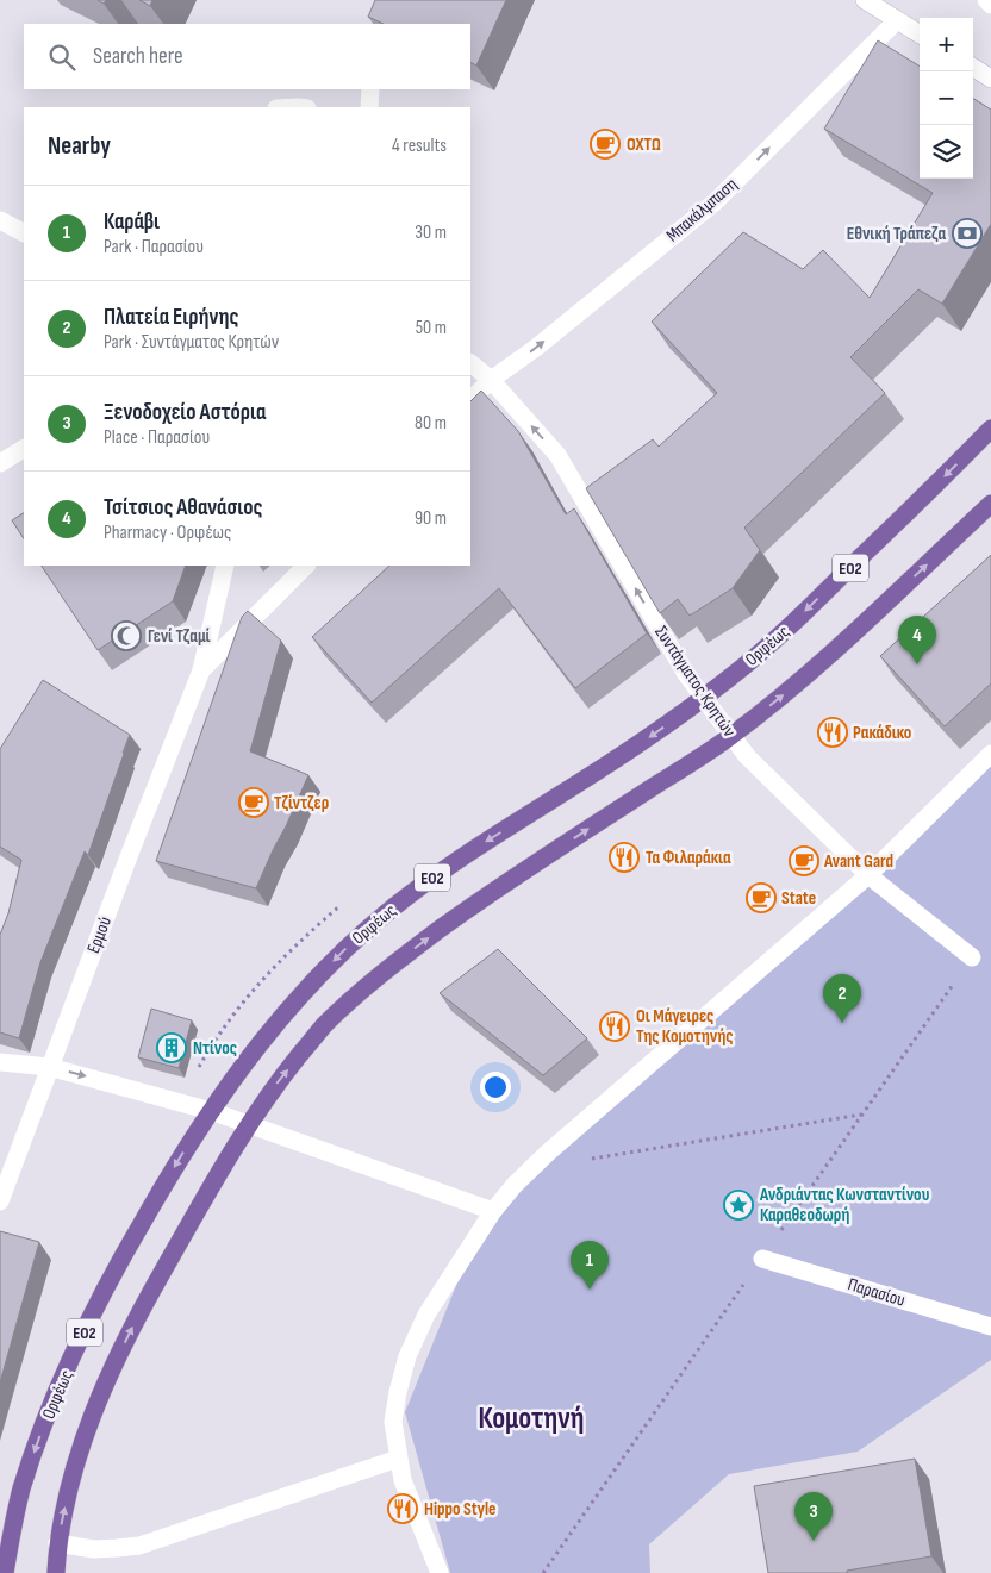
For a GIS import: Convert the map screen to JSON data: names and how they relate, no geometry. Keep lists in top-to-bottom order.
{
  "streets": {
    "main road": ["ΕΟ2", "Ορφέως"],
    "street": [
      "Μπακάλμπαση",
      "Συντάγματος Κρητών",
      "Ερμού",
      "Παρασίου"
    ]
  },
  "crossings": [
    ["Μπακάλμπαση", "Συντάγματος Κρητών"],
    ["ΕΟ2", "Συντάγματος Κρητών"],
    ["Ορφέως", "Συντάγματος Κρητών"]
  ],
  "one_way": ["Μπακάλμπαση", "Συντάγματος Κρητών"],
  "districts": ["Κομοτηνή"],
  "places": {
    "cafe": [
      "ΟΧΤΩ",
      "Τζίντζερ",
      "Avant Gard",
      "State"
    ],
    "bank": ["Εθνική Τράπεζα"],
    "mosque": ["Γενί Τζαμί"],
    "restaurant": [
      "Ρακάδικο",
      "Τα Φιλαράκια",
      "Οι Μάγειρες Της Κομοτηνής",
      "Hippo Style"
    ],
    "building": ["Ντίνος"],
    "place": ["Ανδριάντας Κωνσταντίνου Καραθεοδωρή"]
  },
  "page": {
    "map_buttons": ["+", "−"],
    "search": "Search here",
    "heading": ["Nearby", "4 results"],
    "list": [
      {
        "mark": "1",
        "name": "Καράβι",
        "note": "Park · Παρασίου",
        "value": "30 m"
      },
      {
        "mark": "2",
        "name": "Πλατεία Ειρήνης",
        "note": "Park · Συντάγματος Κρητών",
        "value": "50 m"
      },
      {
        "mark": "3",
        "name": "Ξενοδοχείο Αστόρια",
        "note": "Place · Παρασίου",
        "value": "80 m"
      },
      {
        "mark": "4",
        "name": "Τσίτσιος Αθανάσιος",
        "note": "Pharmacy · Ορφέως",
        "value": "90 m"
      }
    ],
    "pins": [
      "4",
      "2",
      "1",
      "3"
    ]
  }
}
